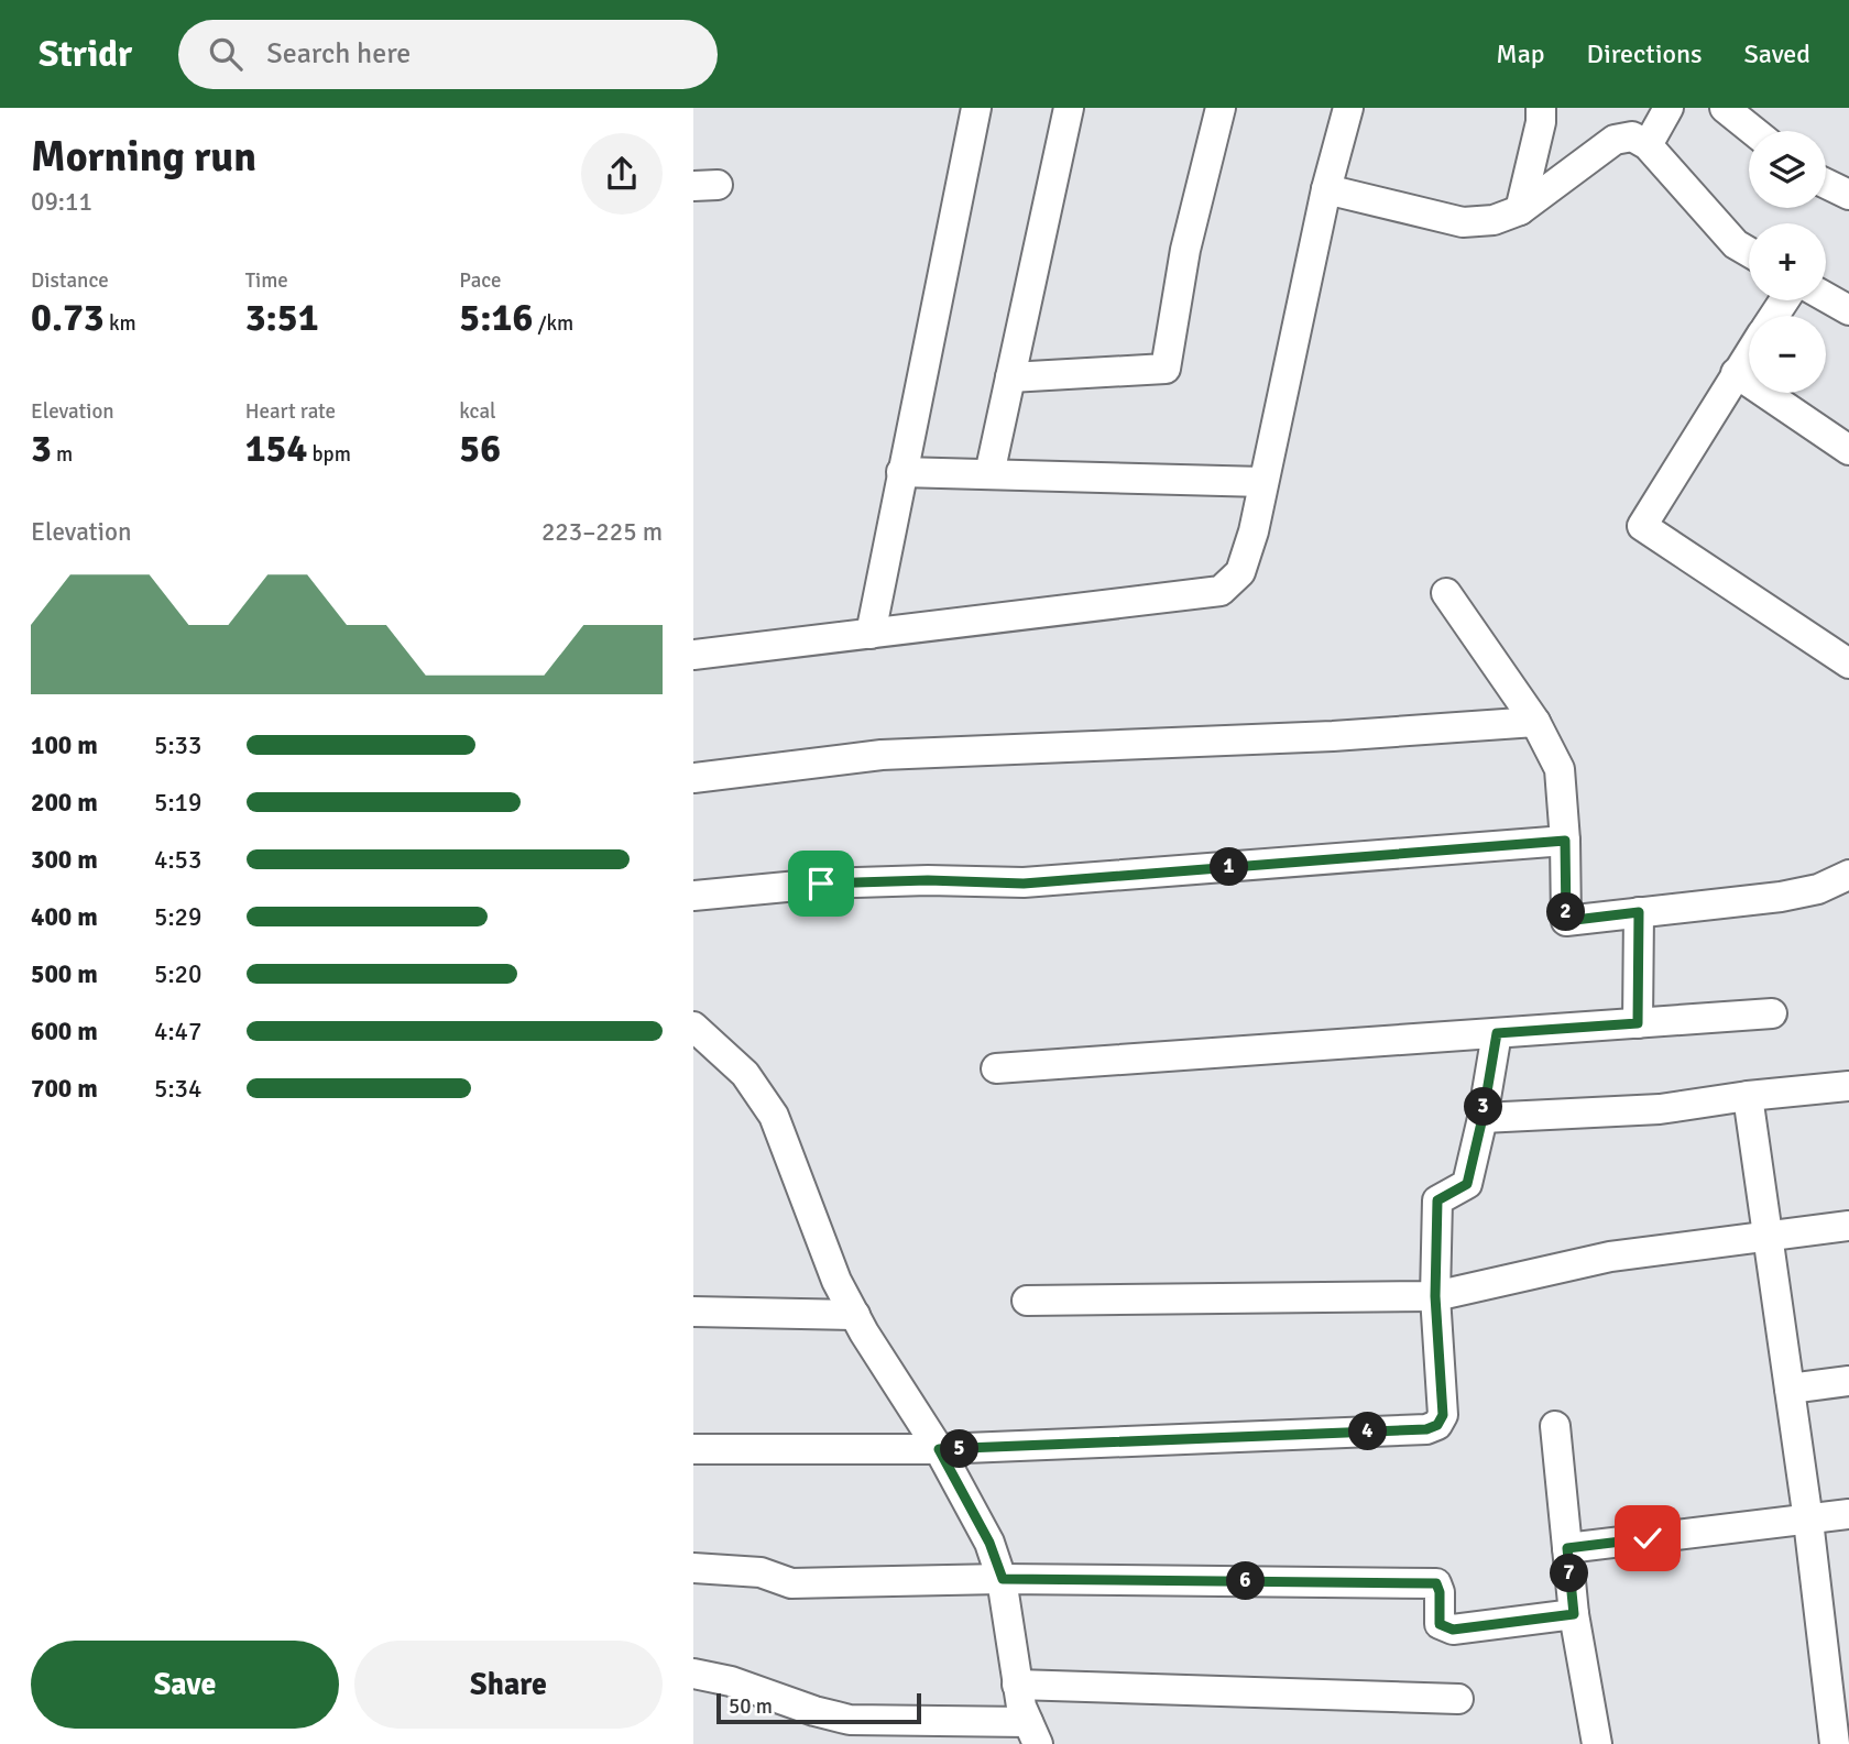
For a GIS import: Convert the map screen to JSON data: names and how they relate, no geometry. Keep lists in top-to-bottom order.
{
  "scale_bar": "50 m",
  "page": {
    "header": "Stridr",
    "search": "Search here",
    "nav": ["Map", "Directions", "Saved"],
    "heading": ["Morning run", "09:11"],
    "map_buttons": ["+", "−"],
    "stats": [
      ["Distance", "0.73 km"],
      ["Time", "3:51"],
      ["Pace", "5:16 /km"],
      ["Elevation", "3 m"],
      ["Heart rate", "154 bpm"],
      ["kcal", "56"]
    ],
    "chart": ["Elevation", "223–225 m"],
    "list": [
      {
        "name": "100 m",
        "note": "5:33"
      },
      {
        "name": "200 m",
        "note": "5:19"
      },
      {
        "name": "300 m",
        "note": "4:53"
      },
      {
        "name": "400 m",
        "note": "5:29"
      },
      {
        "name": "500 m",
        "note": "5:20"
      },
      {
        "name": "600 m",
        "note": "4:47"
      },
      {
        "name": "700 m",
        "note": "5:34"
      }
    ],
    "pins": [
      "1",
      "2",
      "3",
      "4",
      "5",
      "7",
      "6"
    ],
    "buttons": ["Save", "Share"],
    "scale": "50 m"
  }
}
